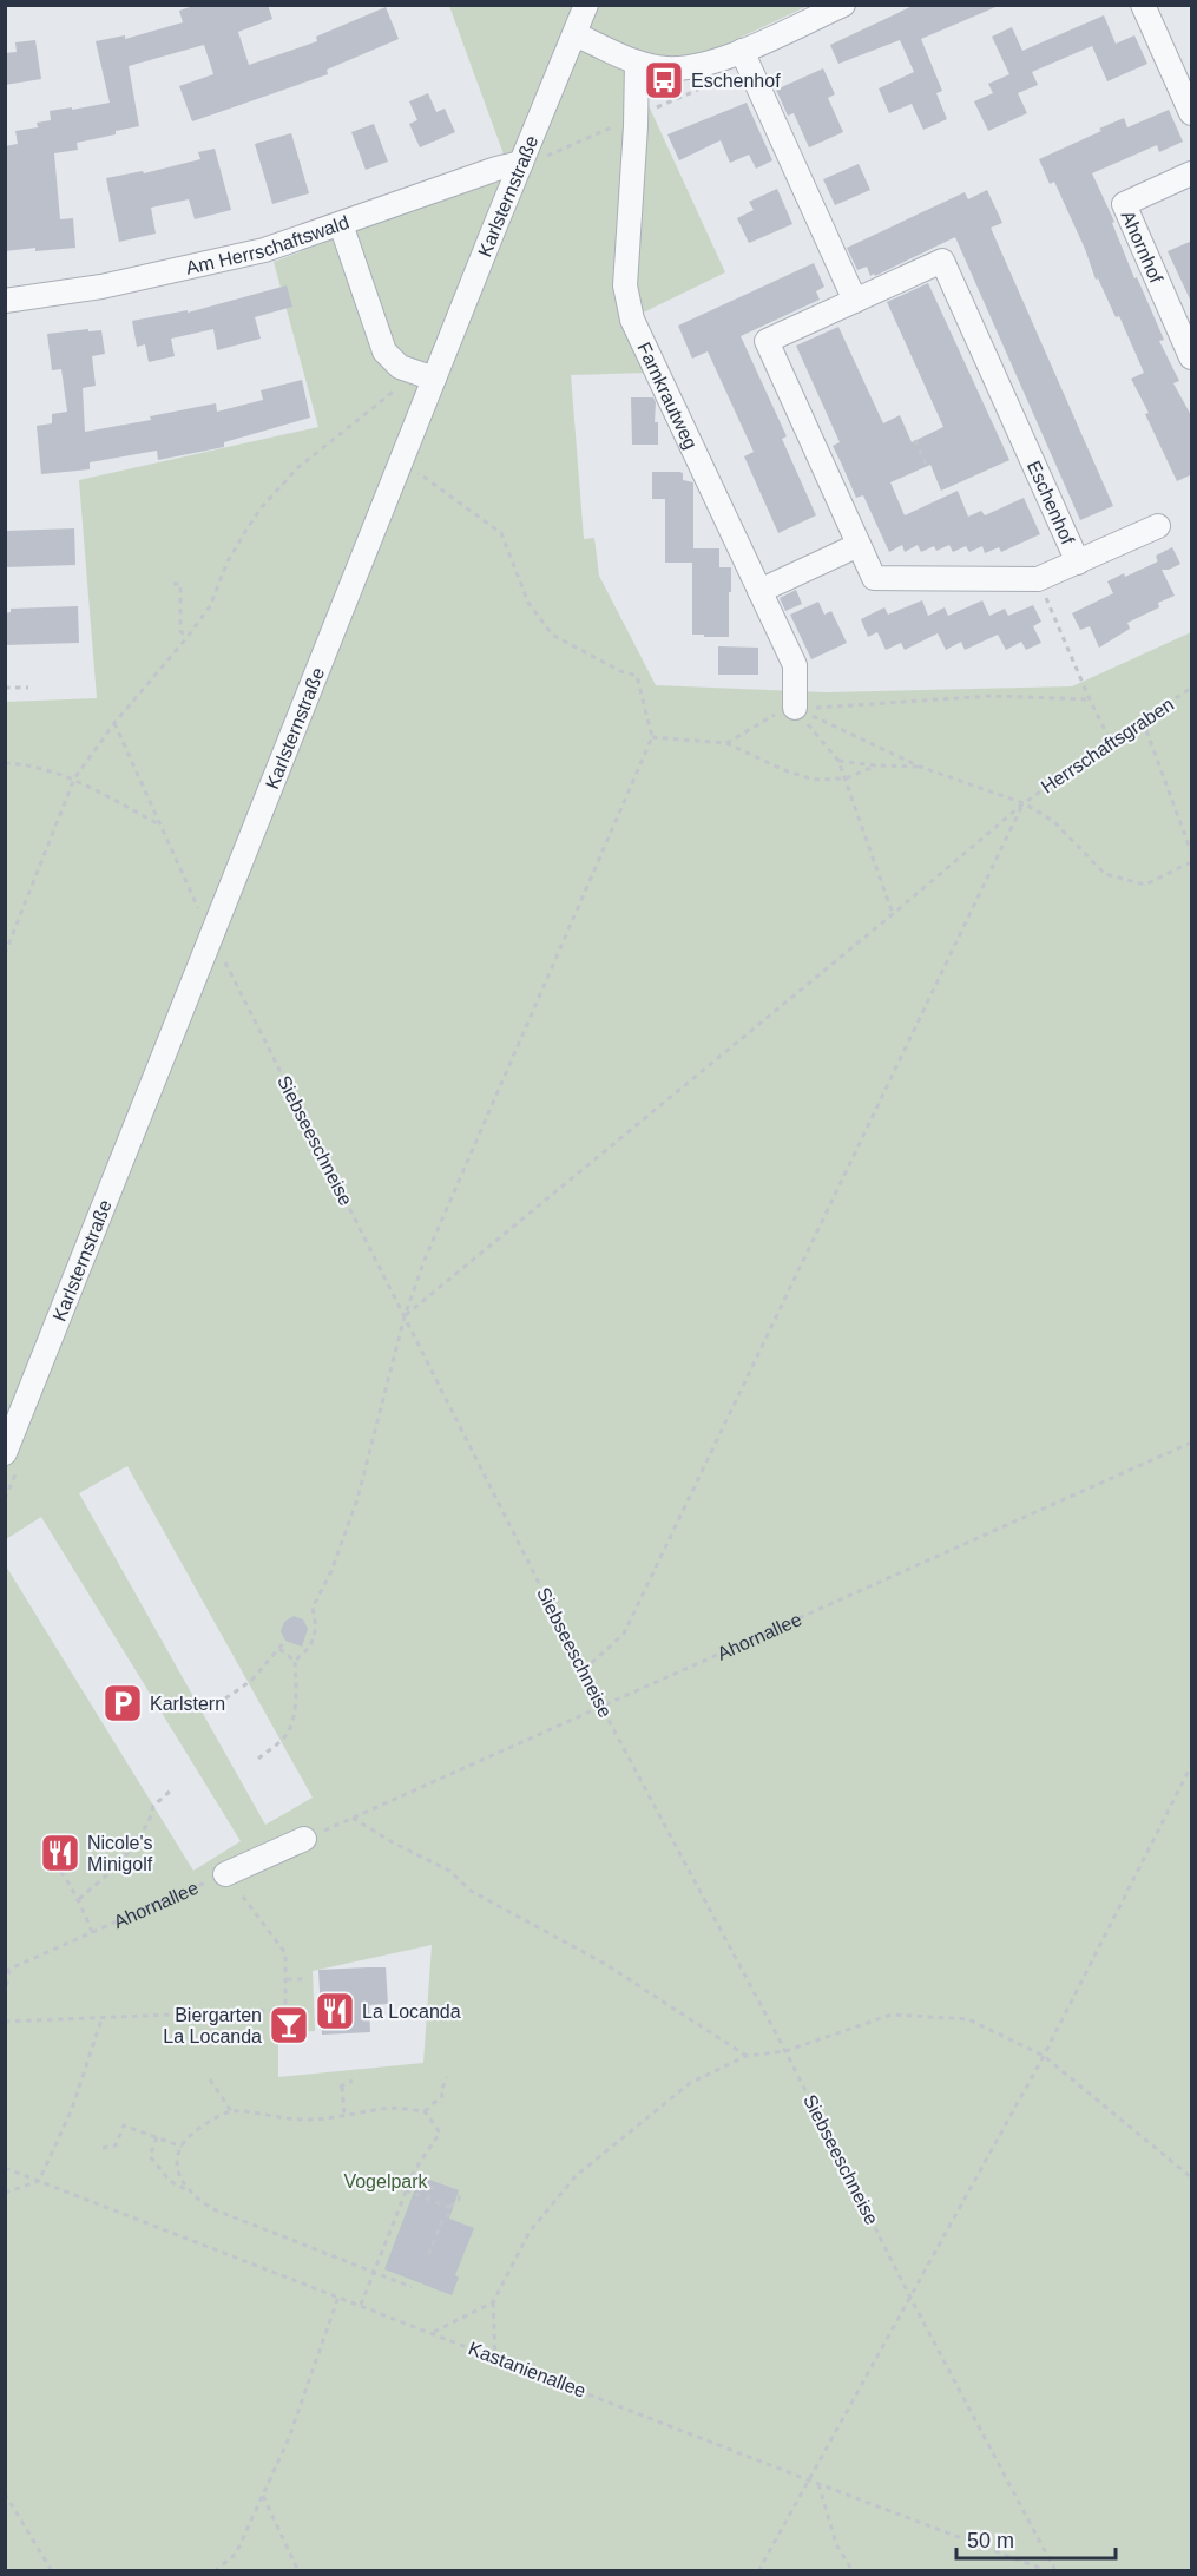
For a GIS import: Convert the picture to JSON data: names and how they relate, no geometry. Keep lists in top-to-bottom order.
{
  "streets": {
    "street": [
      "Karlsternstraße",
      "Am Herrschaftswald",
      "Ahornhof",
      "Farnkrautweg",
      "Eschenhof"
    ],
    "path": [
      "Herrschaftsgraben",
      "Siebseeschneise",
      "Ahornallee",
      "Kastanienallee"
    ]
  },
  "crossings": [
    ["Karlsternstraße", "Am Herrschaftswald"],
    ["Karlsternstraße", "Siebseeschneise"],
    ["Herrschaftsgraben", "Siebseeschneise"],
    ["Siebseeschneise", "Ahornallee"]
  ],
  "parks": ["Vogelpark"],
  "places": {
    "bus stop": ["Eschenhof"],
    "parking": ["Karlstern"],
    "restaurant": ["Nicole's Minigolf", "La Locanda"],
    "bar": ["Biergarten La Locanda"]
  },
  "scale_bar": "50 m"
}
